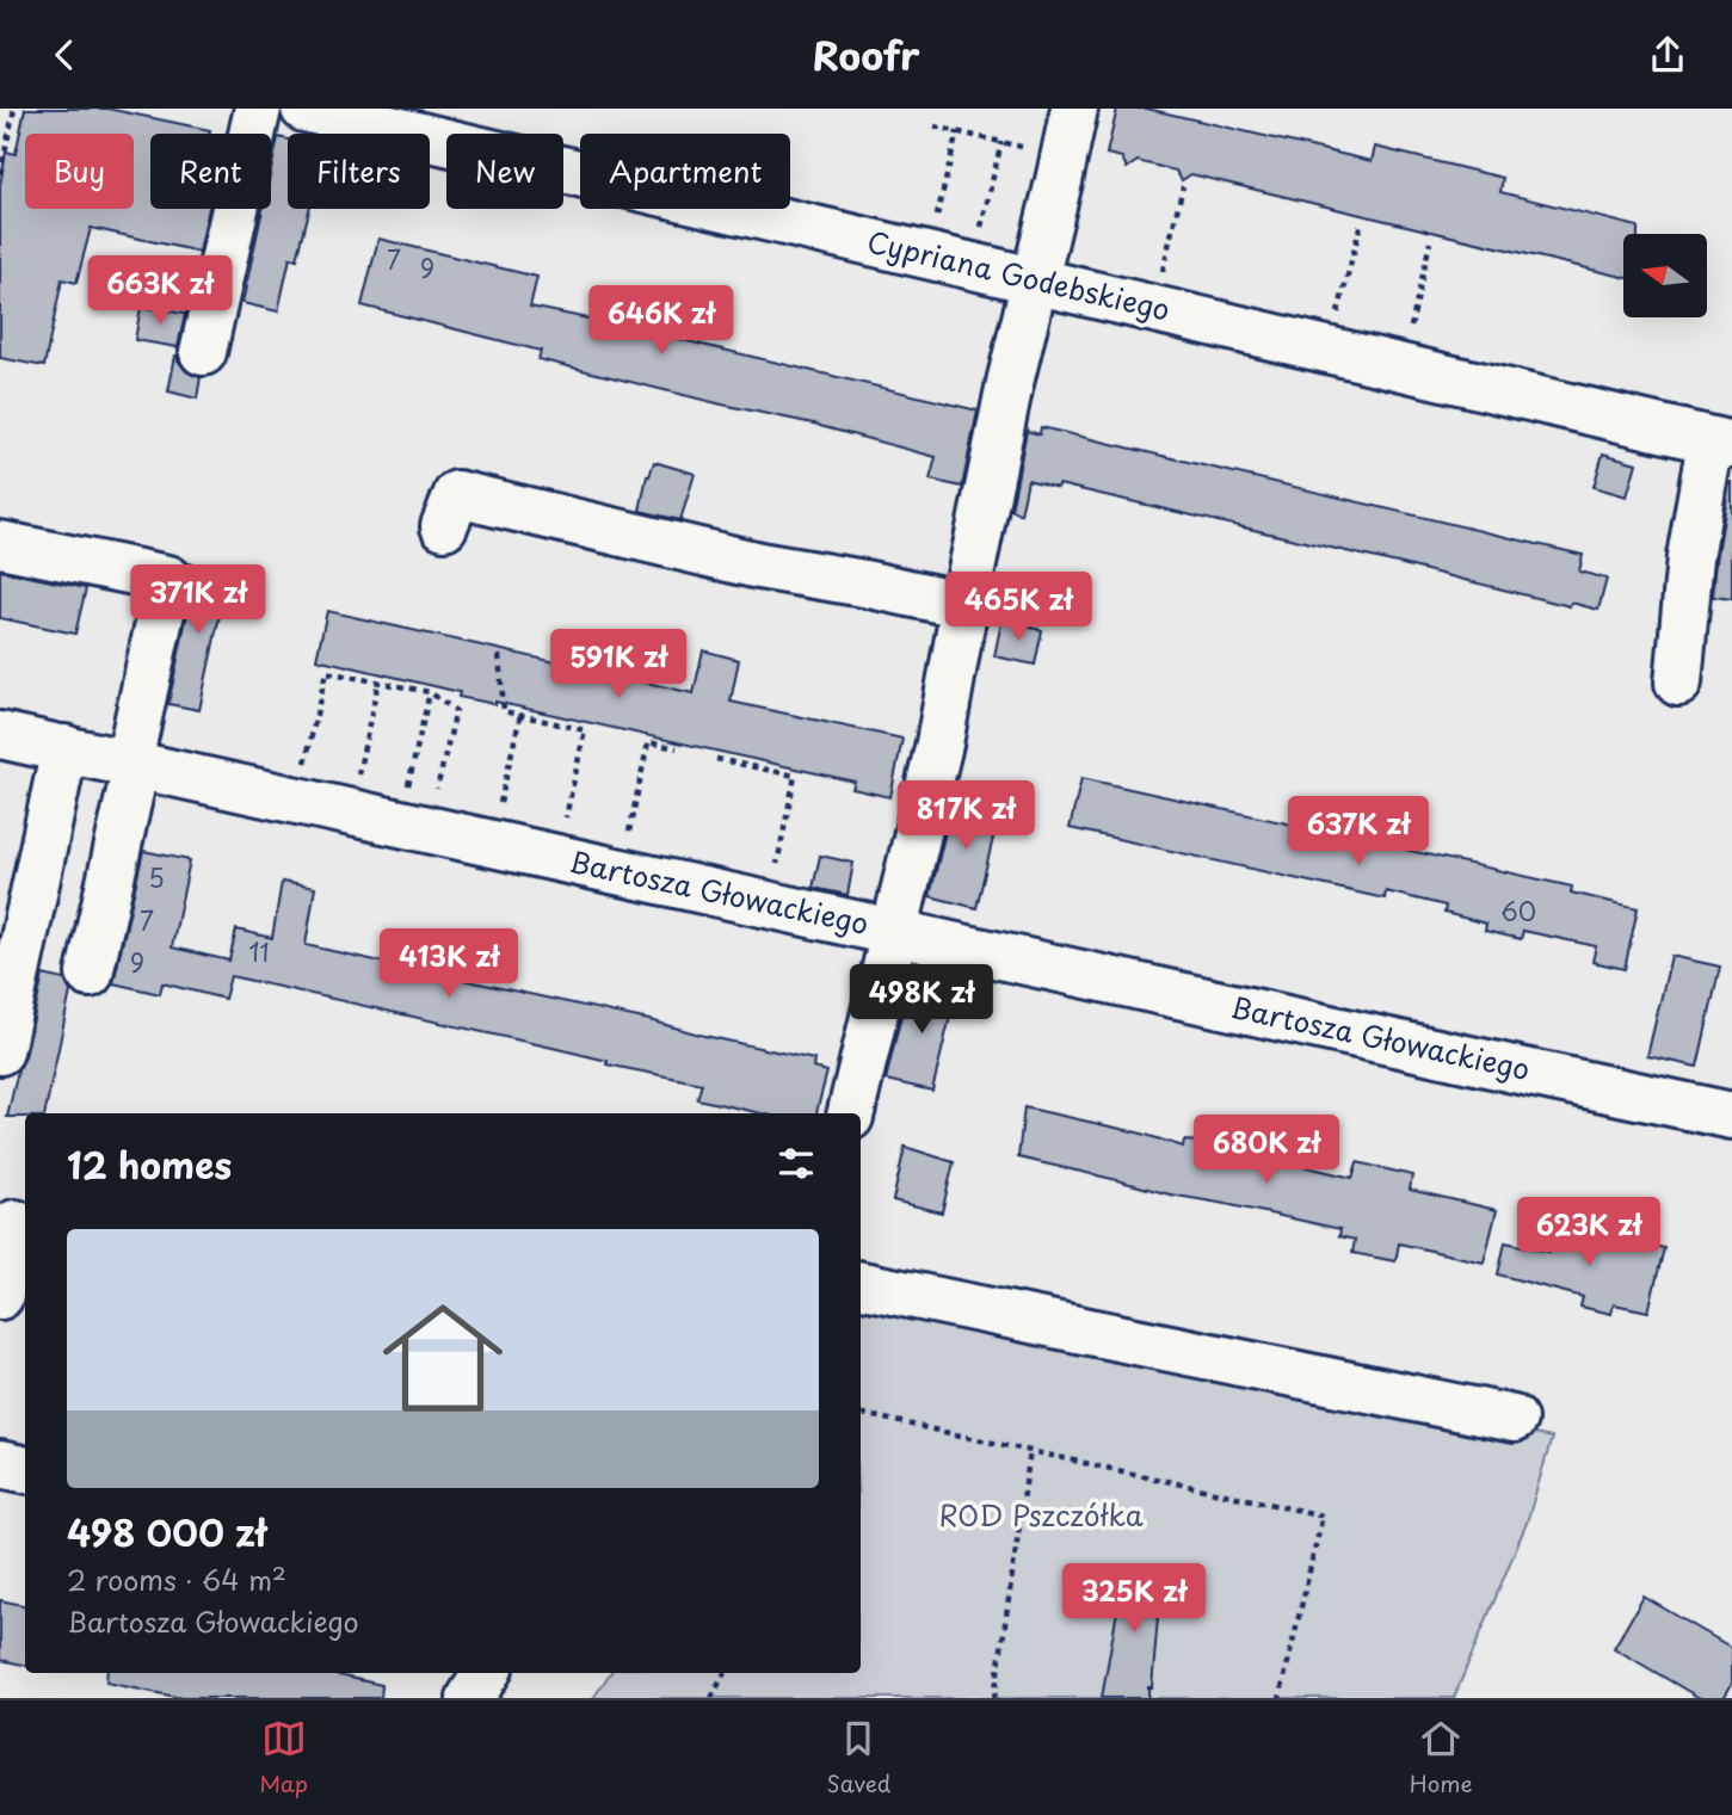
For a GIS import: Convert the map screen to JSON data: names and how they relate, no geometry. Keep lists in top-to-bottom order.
{
  "streets": {
    "street": ["Cypriana Godebskiego", "Bartosza Głowackiego"]
  },
  "parks": ["ROD Pszczółka"],
  "house_numbers": [
    "7",
    "9",
    "5",
    "60",
    "7",
    "11",
    "9"
  ],
  "north": "left",
  "page": {
    "header": "Roofr",
    "chip": [
      "Buy",
      "Rent",
      "Filters",
      "New",
      "Apartment"
    ],
    "price": [
      "663K zł",
      "646K zł",
      "371K zł",
      "465K zł",
      "591K zł",
      "817K zł",
      "637K zł",
      "413K zł",
      "498K zł",
      "680K zł",
      "623K zł",
      "325K zł"
    ],
    "heading": "12 homes",
    "list": [
      {
        "name": "498 000 zł",
        "note": "2 rooms · 64 m² · Bartosza Głowackiego"
      }
    ],
    "tabs": ["Map", "Saved", "Home"]
  }
}
